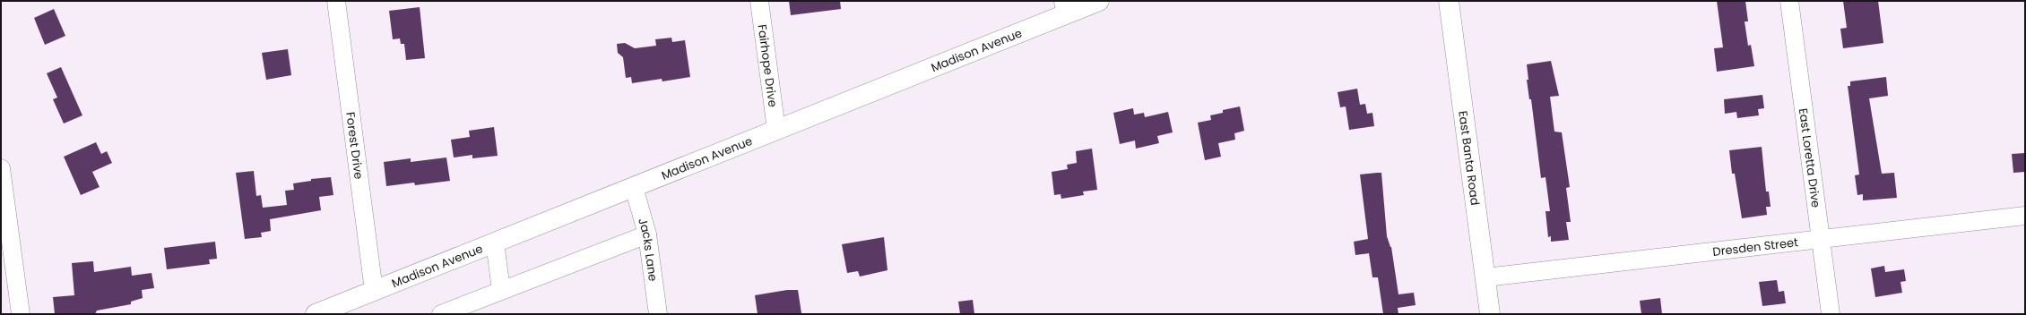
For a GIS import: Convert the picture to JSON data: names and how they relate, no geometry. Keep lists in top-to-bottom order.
{
  "streets": {
    "main road": ["Madison Avenue", "East Banta Road"],
    "street": [
      "Fairhope Drive",
      "Forest Drive",
      "East Loretta Drive",
      "Dresden Street",
      "Jacks Lane"
    ]
  },
  "crossings": [
    ["Madison Avenue", "Fairhope Drive"],
    ["Madison Avenue", "Forest Drive"],
    ["Madison Avenue", "Jacks Lane"],
    ["East Banta Road", "Dresden Street"],
    ["East Loretta Drive", "Dresden Street"]
  ]
}
